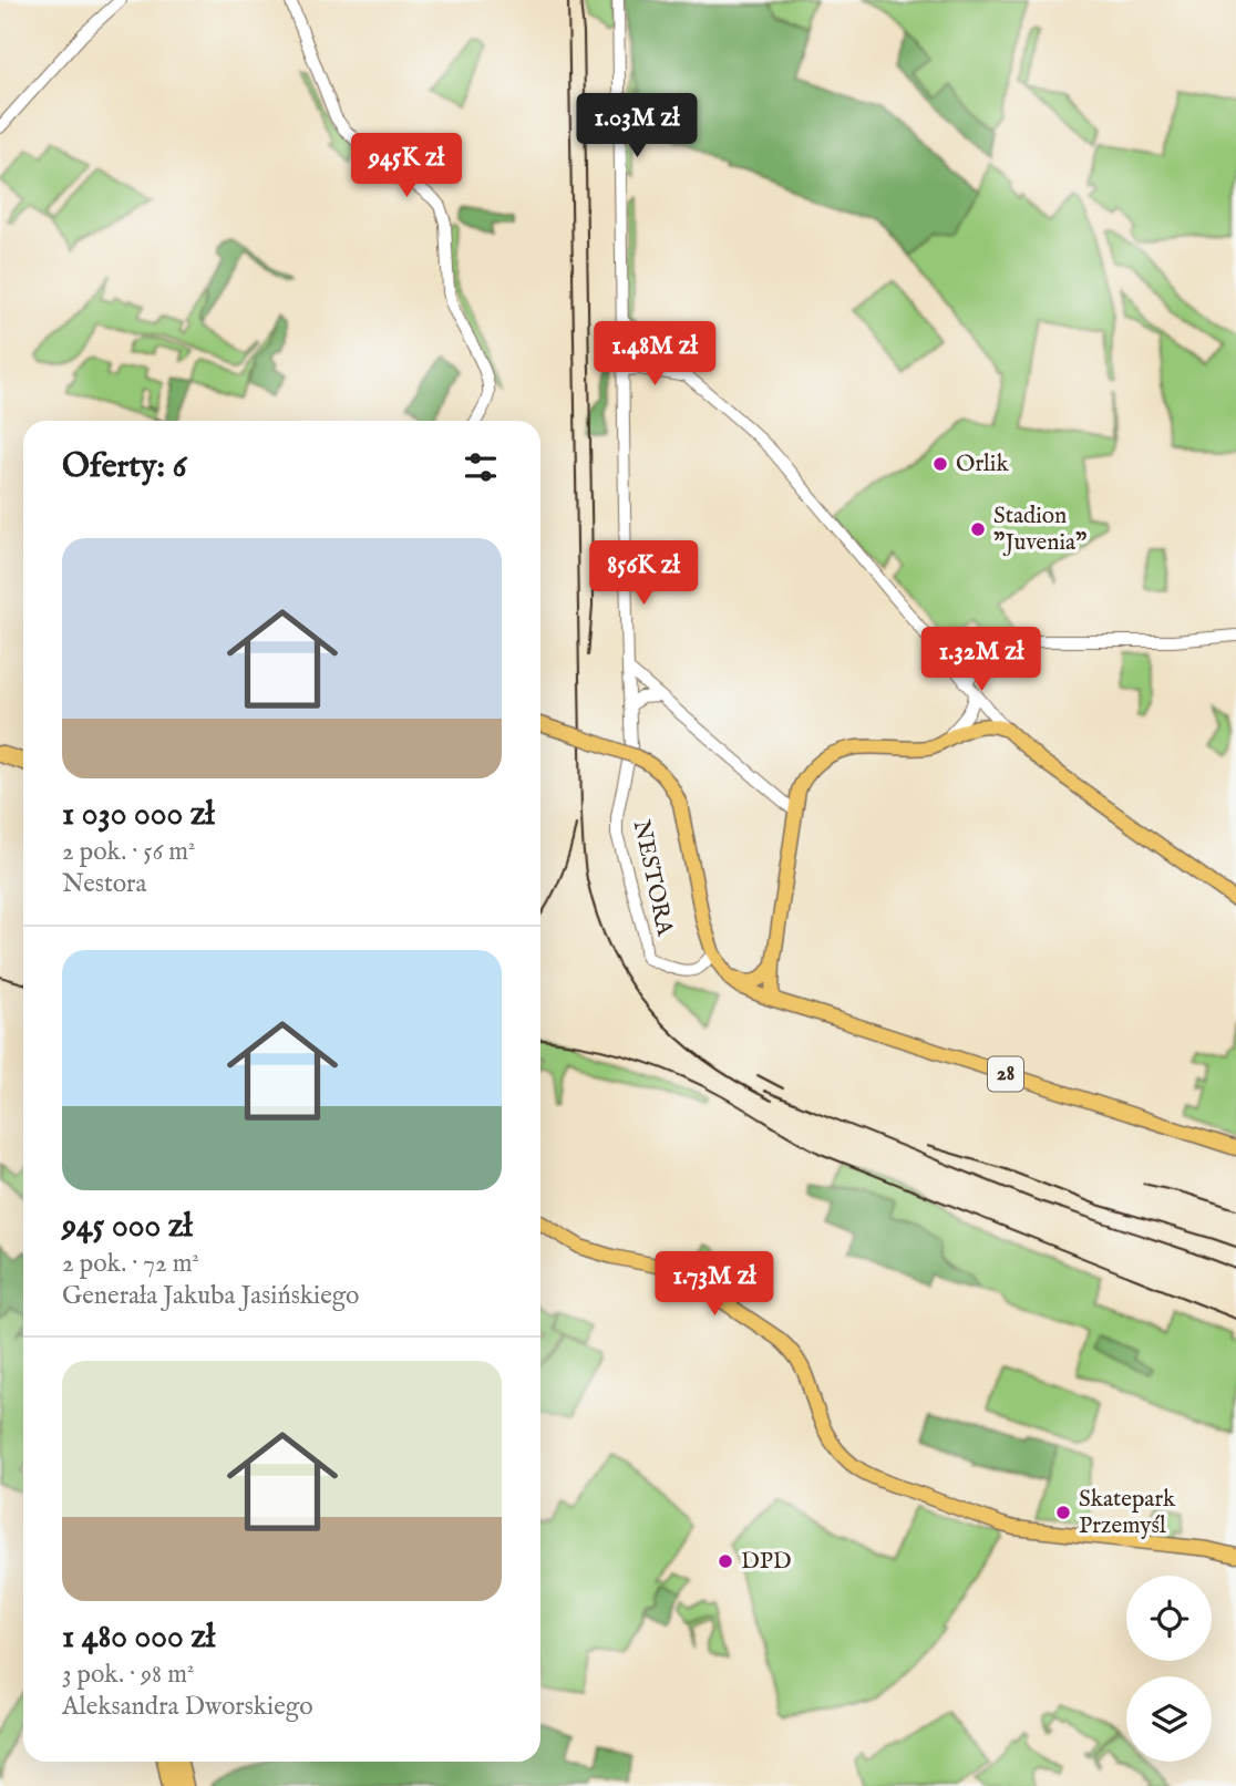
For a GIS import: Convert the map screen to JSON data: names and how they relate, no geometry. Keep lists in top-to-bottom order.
{
  "streets": {
    "main road": ["28"],
    "street": ["NESTORA"]
  },
  "crossings": [
    ["NESTORA", "28"]
  ],
  "places": [
    "Orlik",
    "Stadion \"Juvenia\"",
    "Skatepark Przemyśl",
    "DPD"
  ],
  "page": {
    "price": [
      "1.03M zł",
      "945K zł",
      "1.48M zł",
      "856K zł",
      "1.32M zł",
      "1.73M zł"
    ],
    "heading": "Oferty: 6",
    "list": [
      {
        "name": "1 030 000 zł",
        "note": "2 pok. · 56 m² · Nestora"
      },
      {
        "name": "945 000 zł",
        "note": "2 pok. · 72 m² · Generała Jakuba Jasińskiego"
      },
      {
        "name": "1 480 000 zł",
        "note": "3 pok. · 98 m² · Aleksandra Dworskiego"
      }
    ]
  }
}
